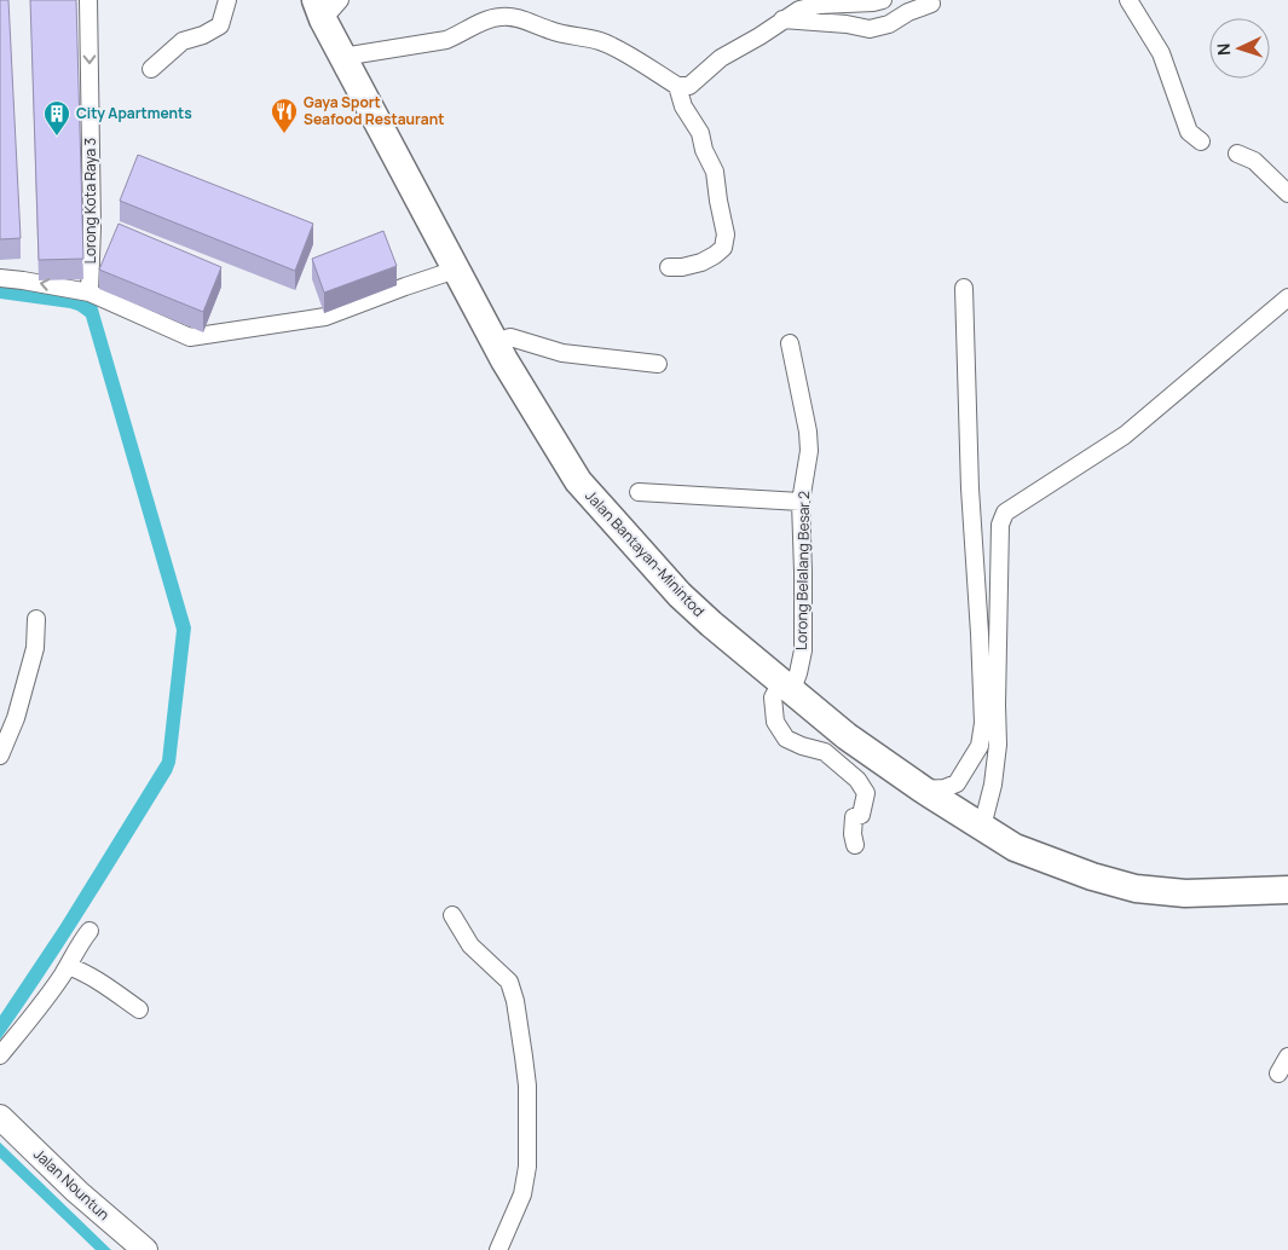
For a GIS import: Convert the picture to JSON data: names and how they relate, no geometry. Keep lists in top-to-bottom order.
{
  "streets": {
    "main road": ["Jalan Bantayan-Minintod"],
    "street": ["Lorong Kota Raya 3", "Lorong Belalang Besar 2", "Jalan Nountun"]
  },
  "crossings": [
    ["Jalan Bantayan-Minintod", "Lorong Belalang Besar 2"]
  ],
  "one_way": ["Lorong Kota Raya 3"],
  "places": {
    "restaurant": ["Gaya Sport Seafood Restaurant"],
    "building": ["City Apartments"]
  },
  "north": "left"
}
